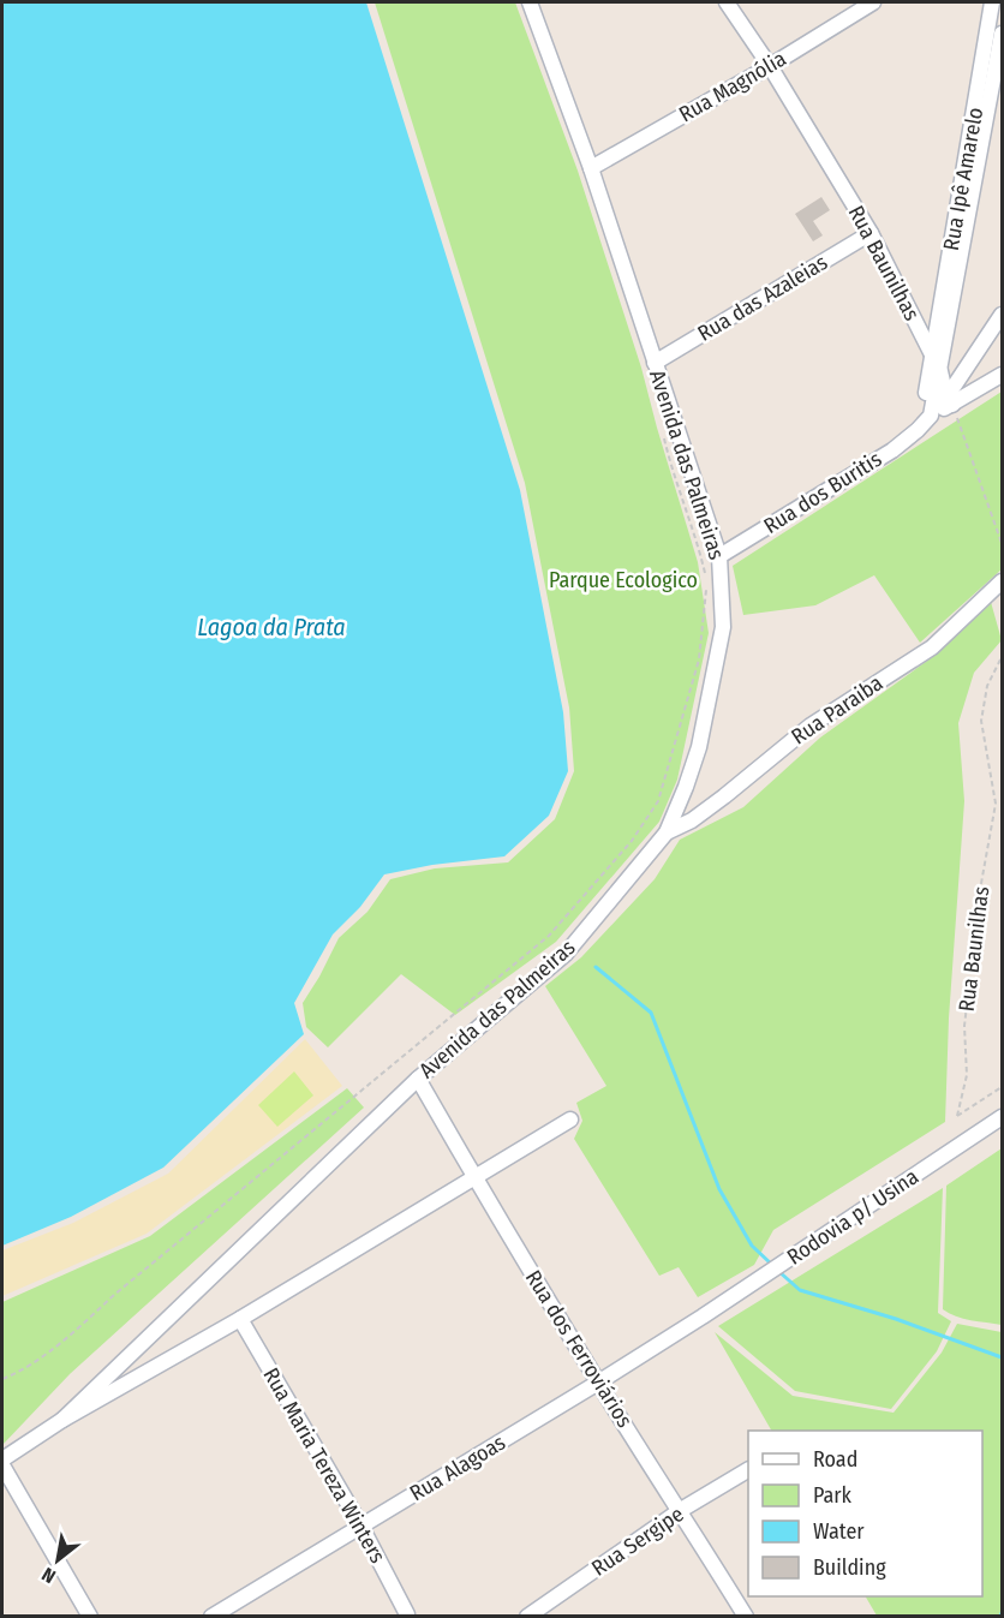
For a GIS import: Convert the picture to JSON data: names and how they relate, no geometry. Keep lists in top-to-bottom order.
{
  "streets": {
    "street": [
      "Rua Magnólia",
      "Rua Ipê Amarelo",
      "Rua Baunilhas",
      "Rua das Azaleias",
      "Avenida das Palmeiras",
      "Rua dos Buritis",
      "Rua Paraiba",
      "Rodovia p/ Usina",
      "Rua dos Ferroviários",
      "Rua Maria Tereza Winters",
      "Rua Alagoas",
      "Rua Sergipe"
    ]
  },
  "crossings": [
    ["Rua Magnólia", "Rua Baunilhas"],
    ["Rua Magnólia", "Avenida das Palmeiras"],
    ["Rua Ipê Amarelo", "Rua Baunilhas"],
    ["Rua Baunilhas", "Rua das Azaleias"],
    ["Rua Baunilhas", "Rua dos Buritis"],
    ["Rua das Azaleias", "Avenida das Palmeiras"],
    ["Avenida das Palmeiras", "Rua dos Buritis"],
    ["Avenida das Palmeiras", "Rua Paraiba"],
    ["Avenida das Palmeiras", "Rua dos Ferroviários"],
    ["Rodovia p/ Usina", "Rua Alagoas"],
    ["Rua dos Ferroviários", "Rua Alagoas"],
    ["Rua dos Ferroviários", "Rua Sergipe"],
    ["Rua Maria Tereza Winters", "Rua Alagoas"]
  ],
  "water": ["Lagoa da Prata"],
  "parks": ["Parque Ecologico"],
  "legend": [
    "Road",
    "Park",
    "Water",
    "Building"
  ],
  "north": "bottom left"
}
